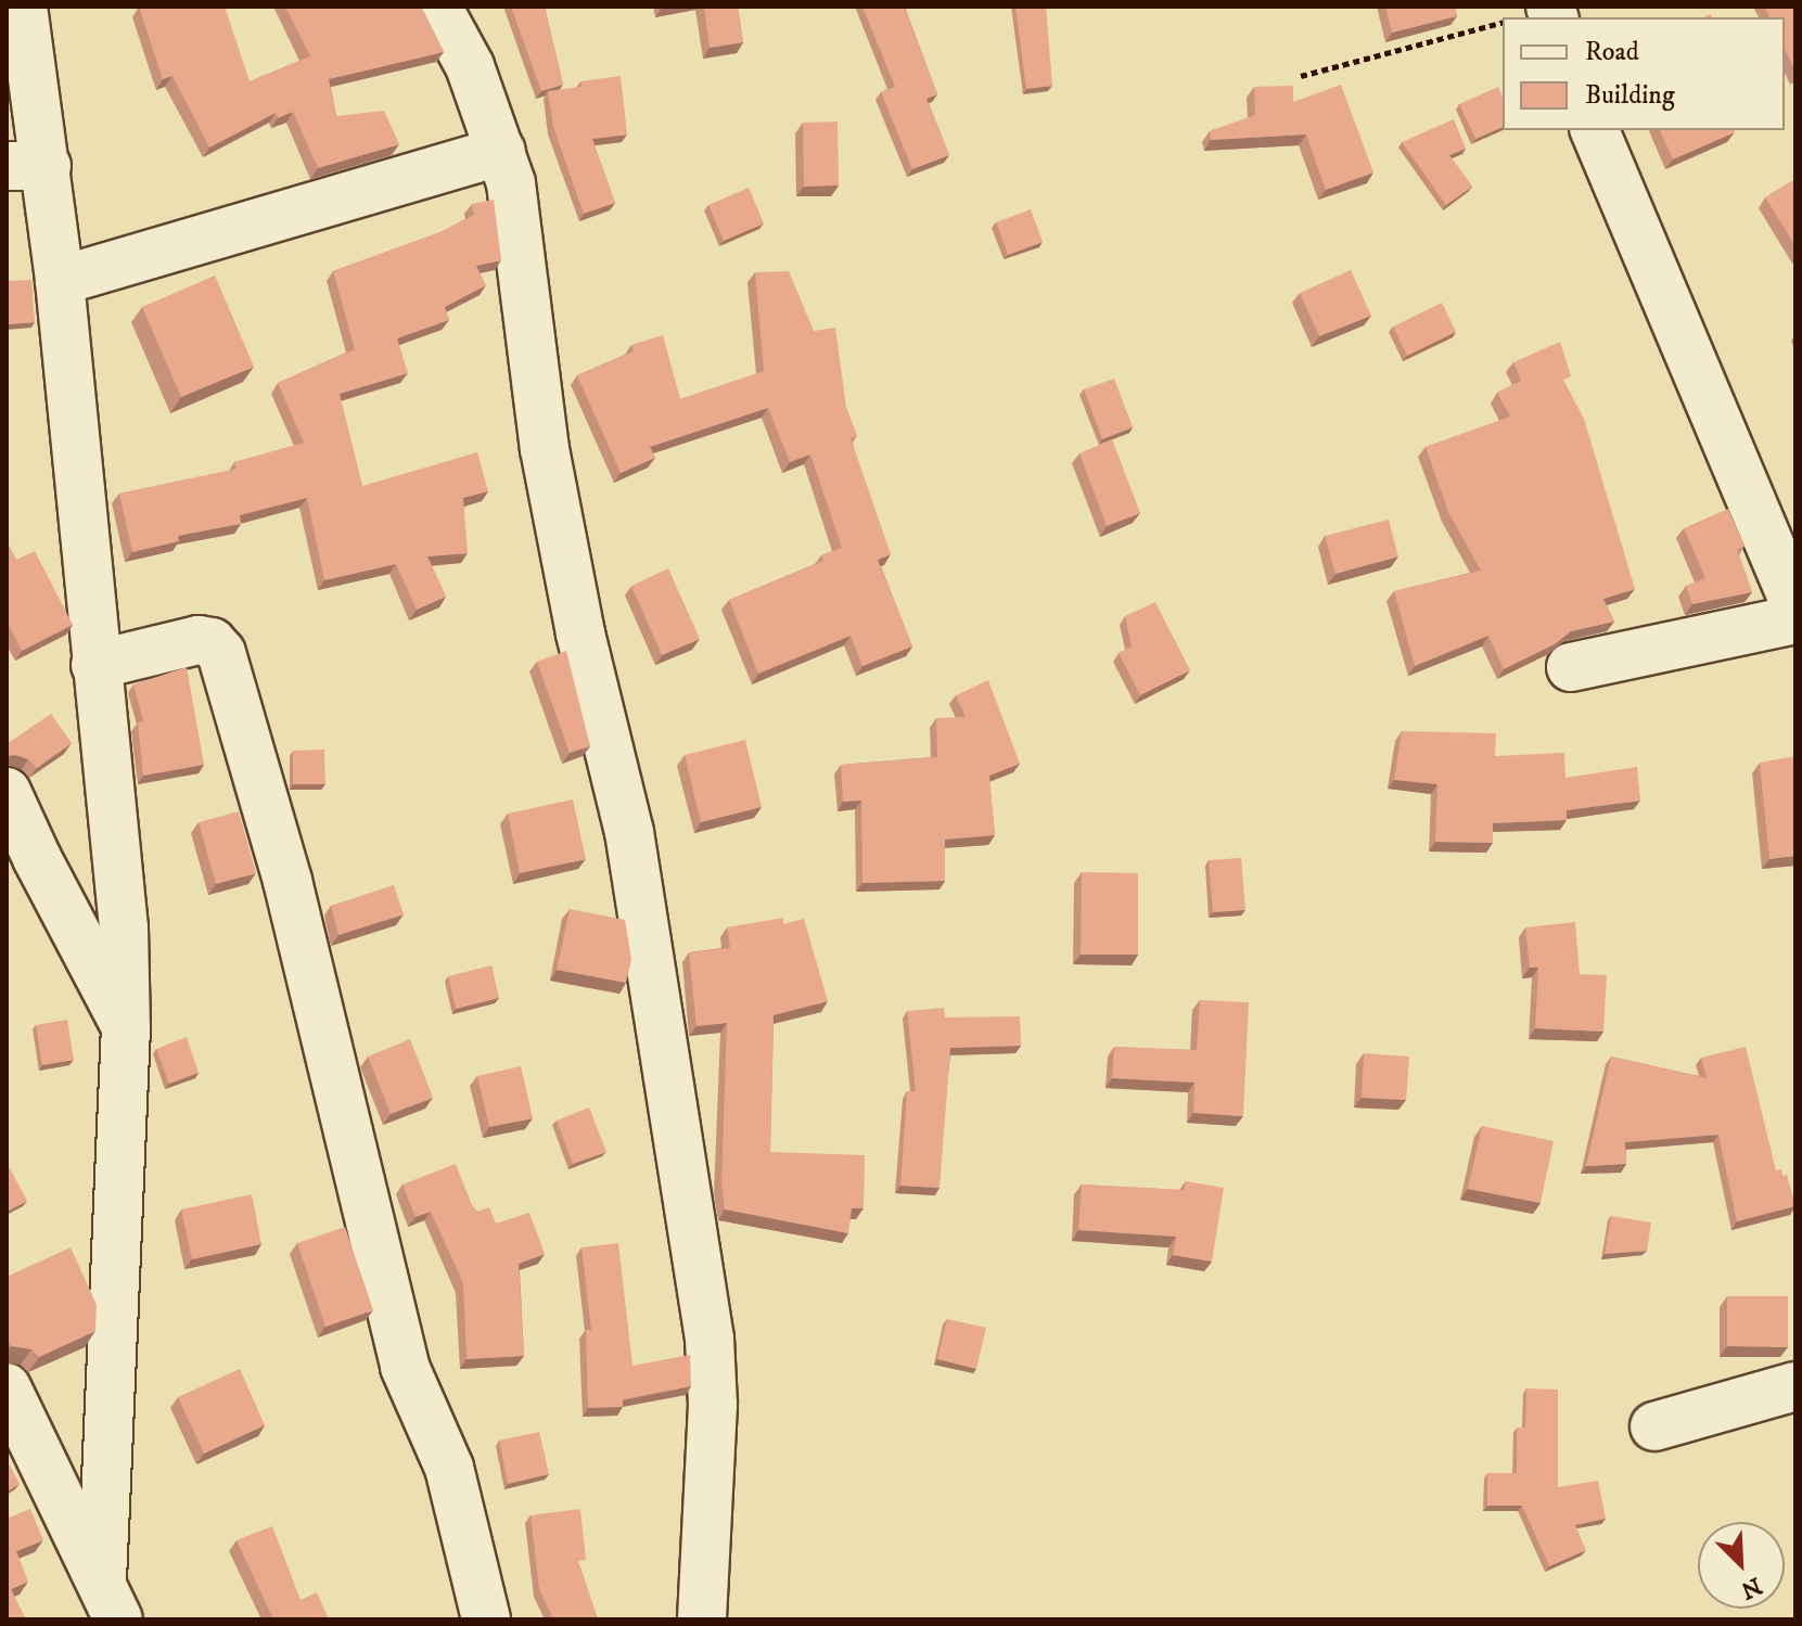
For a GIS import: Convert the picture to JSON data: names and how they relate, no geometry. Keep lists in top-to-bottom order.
{
  "legend": ["Road", "Building"],
  "north": "bottom right"
}
